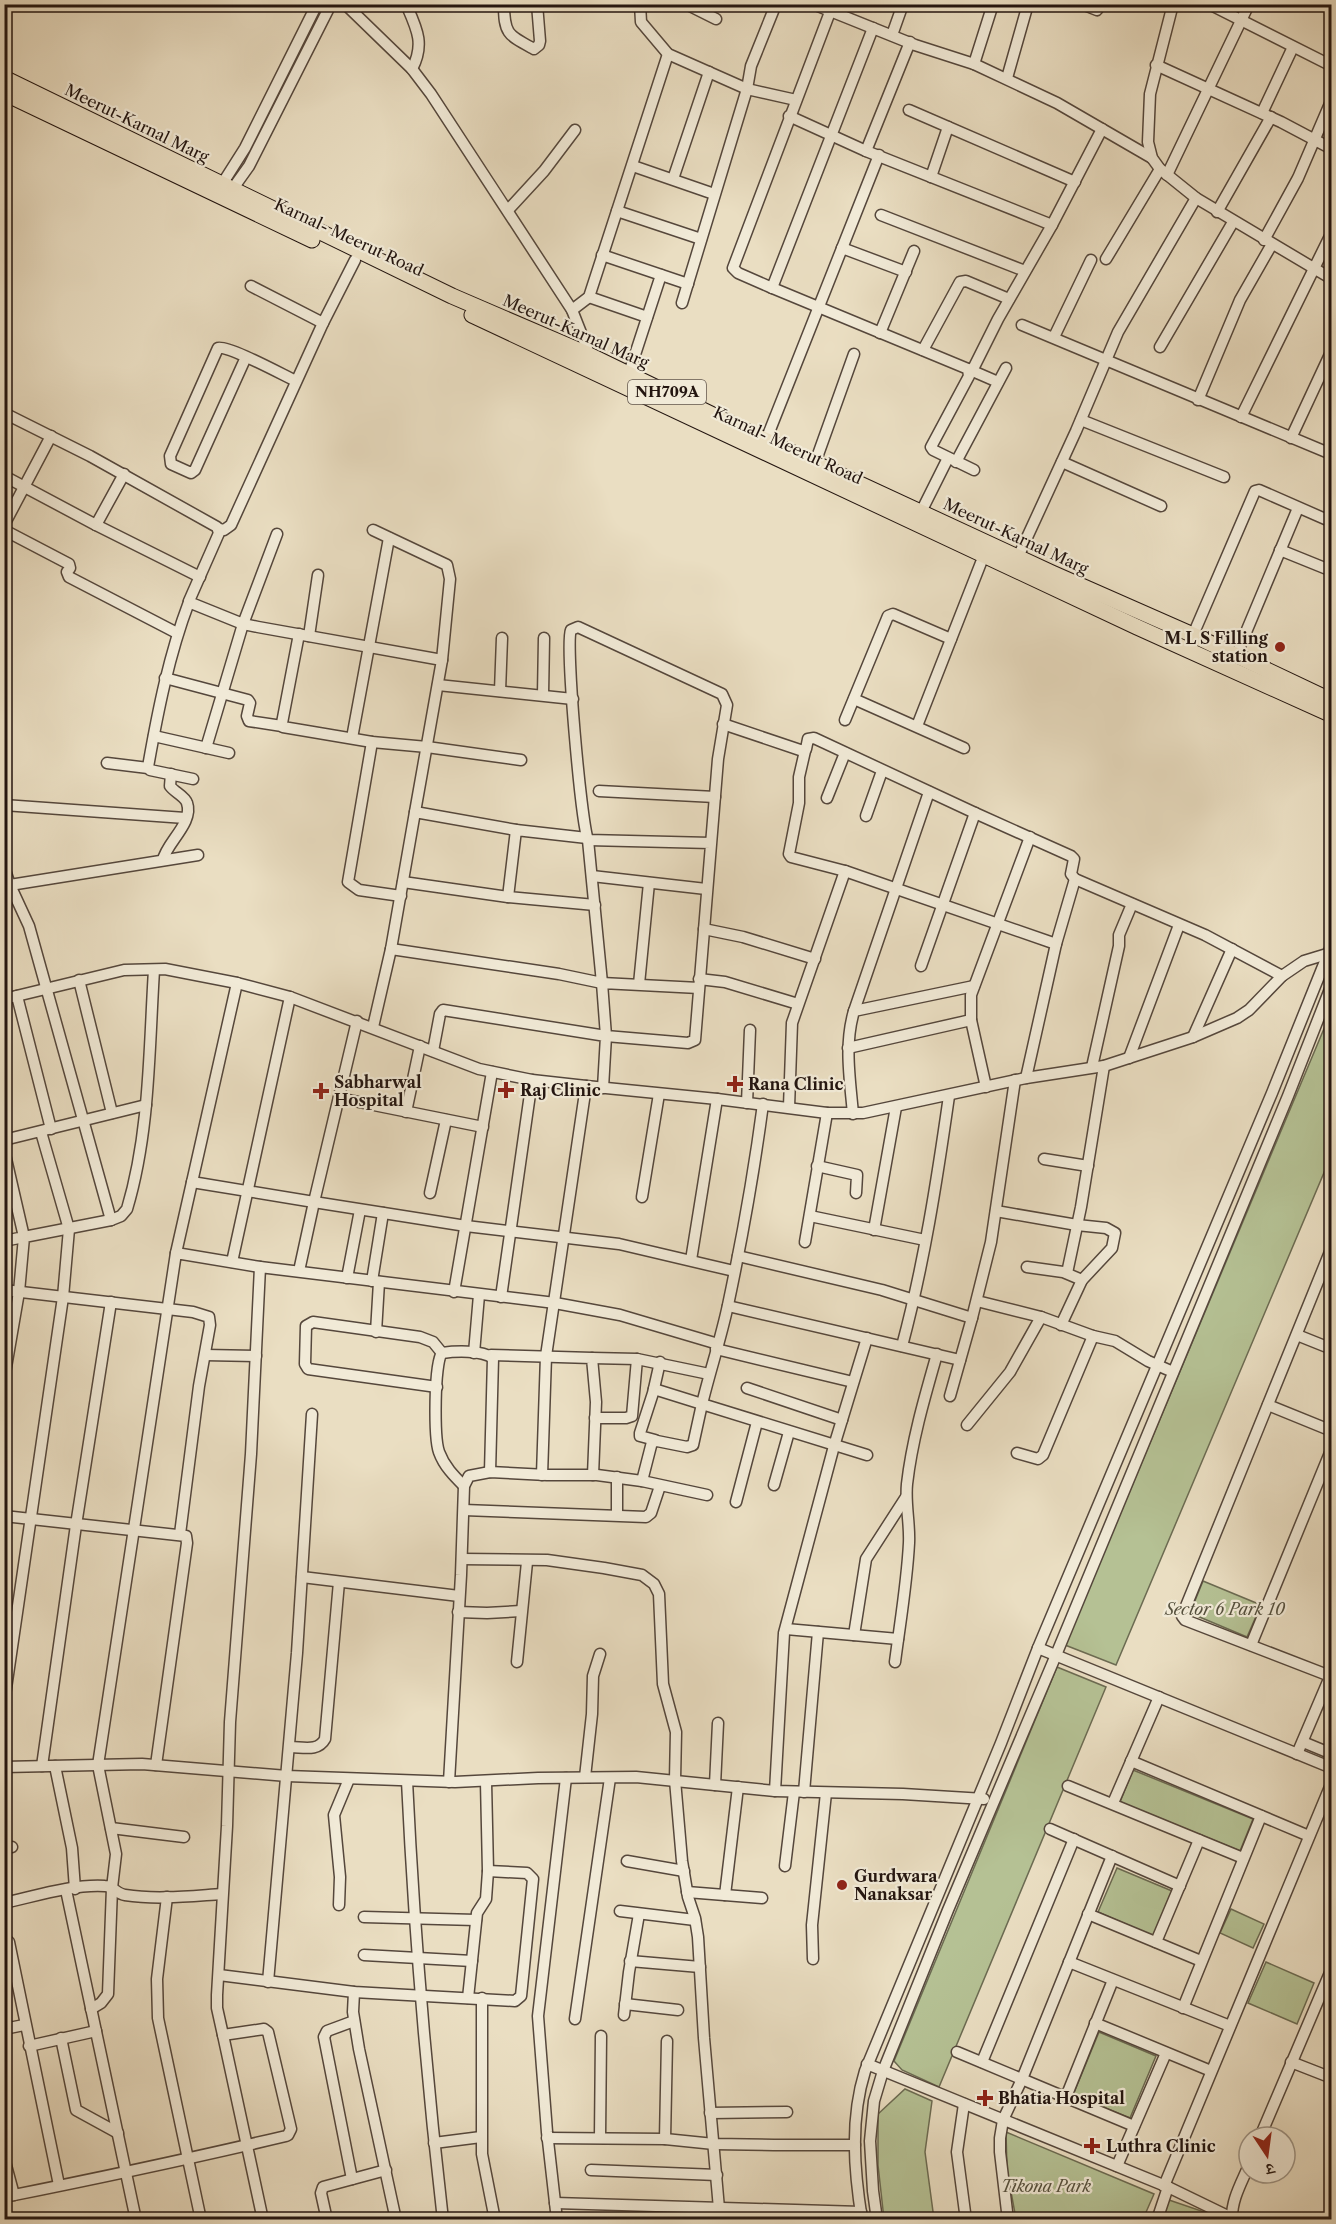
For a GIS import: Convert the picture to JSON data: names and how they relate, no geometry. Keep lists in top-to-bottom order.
{
  "streets": {
    "highway": ["Meerut-Karnal Marg", "Karnal- Meerut Road", "NH709A"]
  },
  "crossings": [
    ["Meerut-Karnal Marg", "Karnal- Meerut Road"]
  ],
  "parks": ["Sector 6 Park 10", "Tikona Park"],
  "places": {
    "other": ["M L S Filling station", "Gurdwara Nanaksar"],
    "health": [
      "Rana Clinic",
      "Raj Clinic",
      "Sabharwal Hospital",
      "Bhatia Hospital",
      "Luthra Clinic"
    ]
  },
  "north": "bottom"
}
